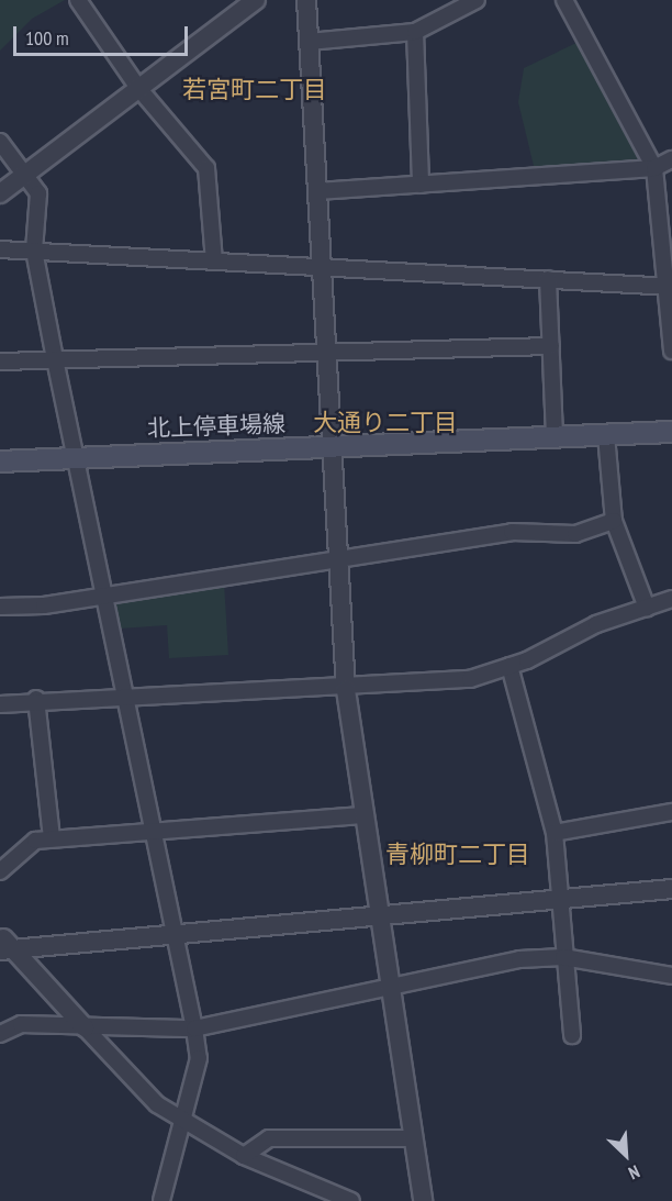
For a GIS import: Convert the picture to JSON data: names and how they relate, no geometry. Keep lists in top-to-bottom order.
{
  "streets": {
    "main road": ["北上停車場線"]
  },
  "districts": ["若宮町二丁目", "大通り二丁目", "青柳町二丁目"],
  "scale_bar": "100 m",
  "north": "bottom right"
}
